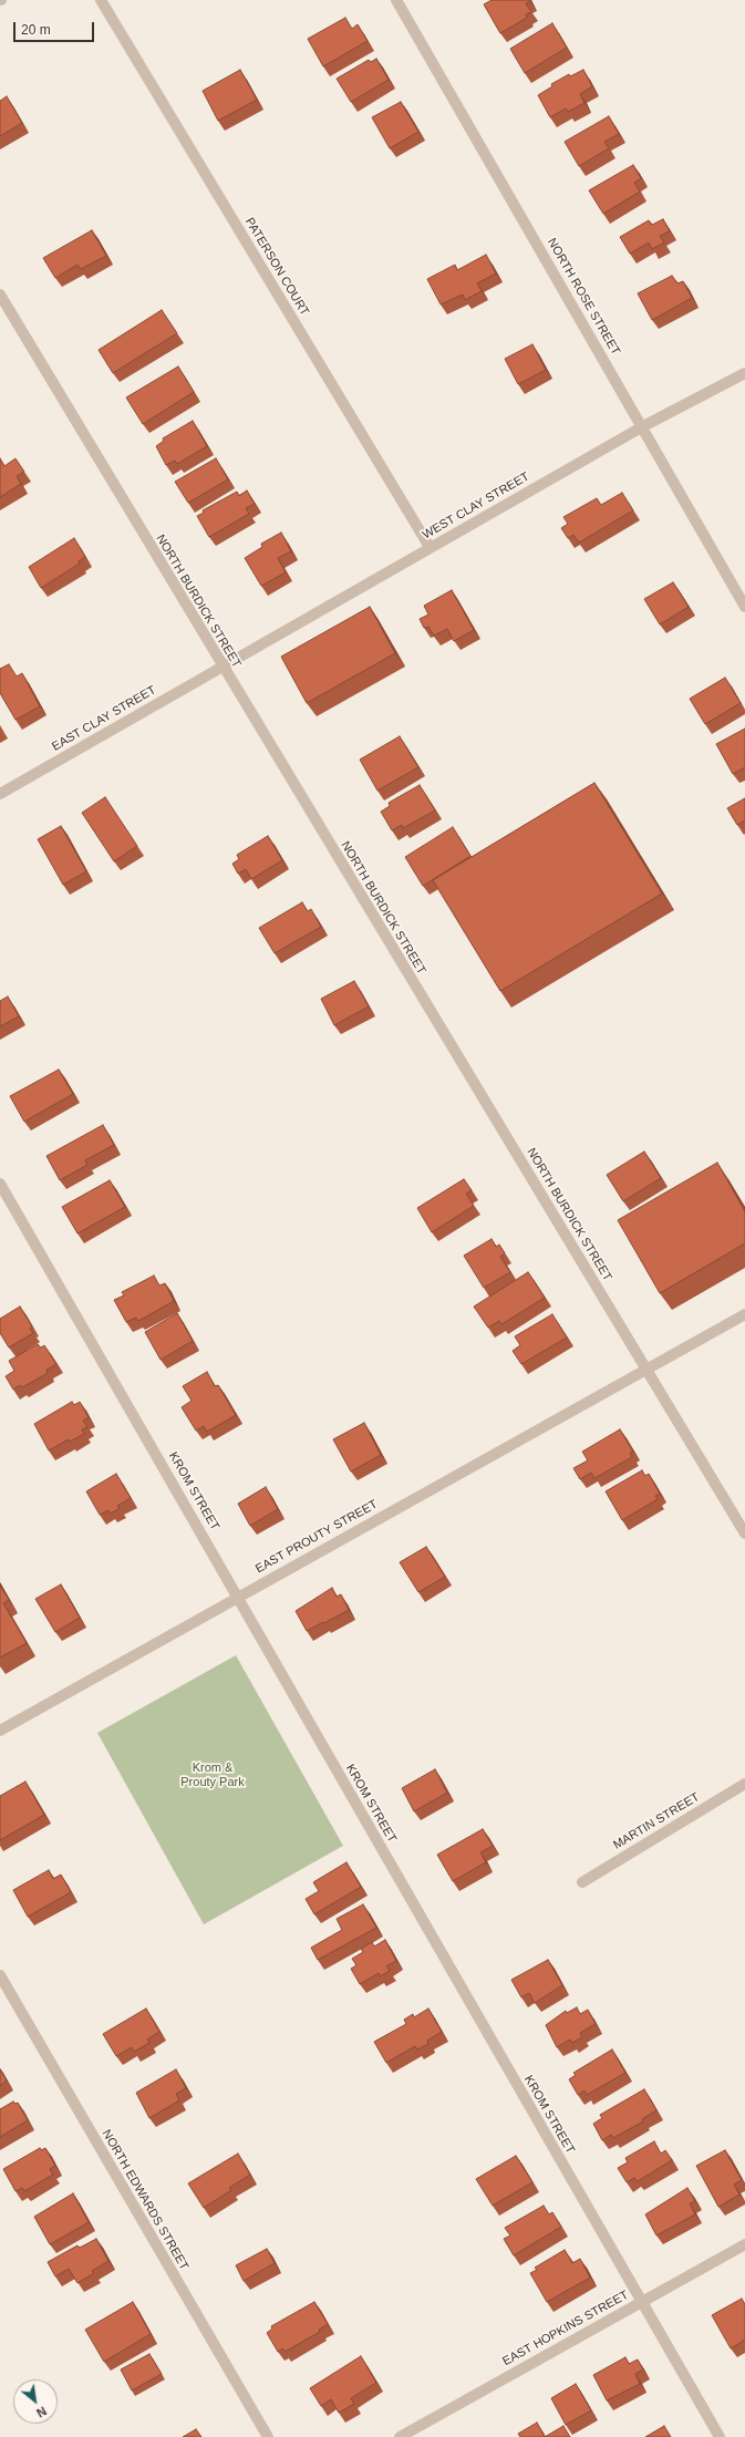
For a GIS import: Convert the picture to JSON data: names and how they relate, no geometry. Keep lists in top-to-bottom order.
{
  "streets": {
    "street": [
      "PATERSON COURT",
      "NORTH ROSE STREET",
      "WEST CLAY STREET",
      "NORTH BURDICK STREET",
      "EAST CLAY STREET",
      "KROM STREET",
      "EAST PROUTY STREET",
      "MARTIN STREET",
      "NORTH EDWARDS STREET",
      "EAST HOPKINS STREET"
    ]
  },
  "crossings": [
    ["PATERSON COURT", "WEST CLAY STREET"],
    ["NORTH ROSE STREET", "WEST CLAY STREET"],
    ["WEST CLAY STREET", "NORTH BURDICK STREET"],
    ["WEST CLAY STREET", "EAST CLAY STREET"],
    ["NORTH BURDICK STREET", "EAST CLAY STREET"],
    ["NORTH BURDICK STREET", "EAST PROUTY STREET"],
    ["KROM STREET", "EAST PROUTY STREET"],
    ["KROM STREET", "EAST HOPKINS STREET"]
  ],
  "parks": ["Krom & Prouty Park"],
  "scale_bar": "20 m",
  "north": "bottom right"
}
